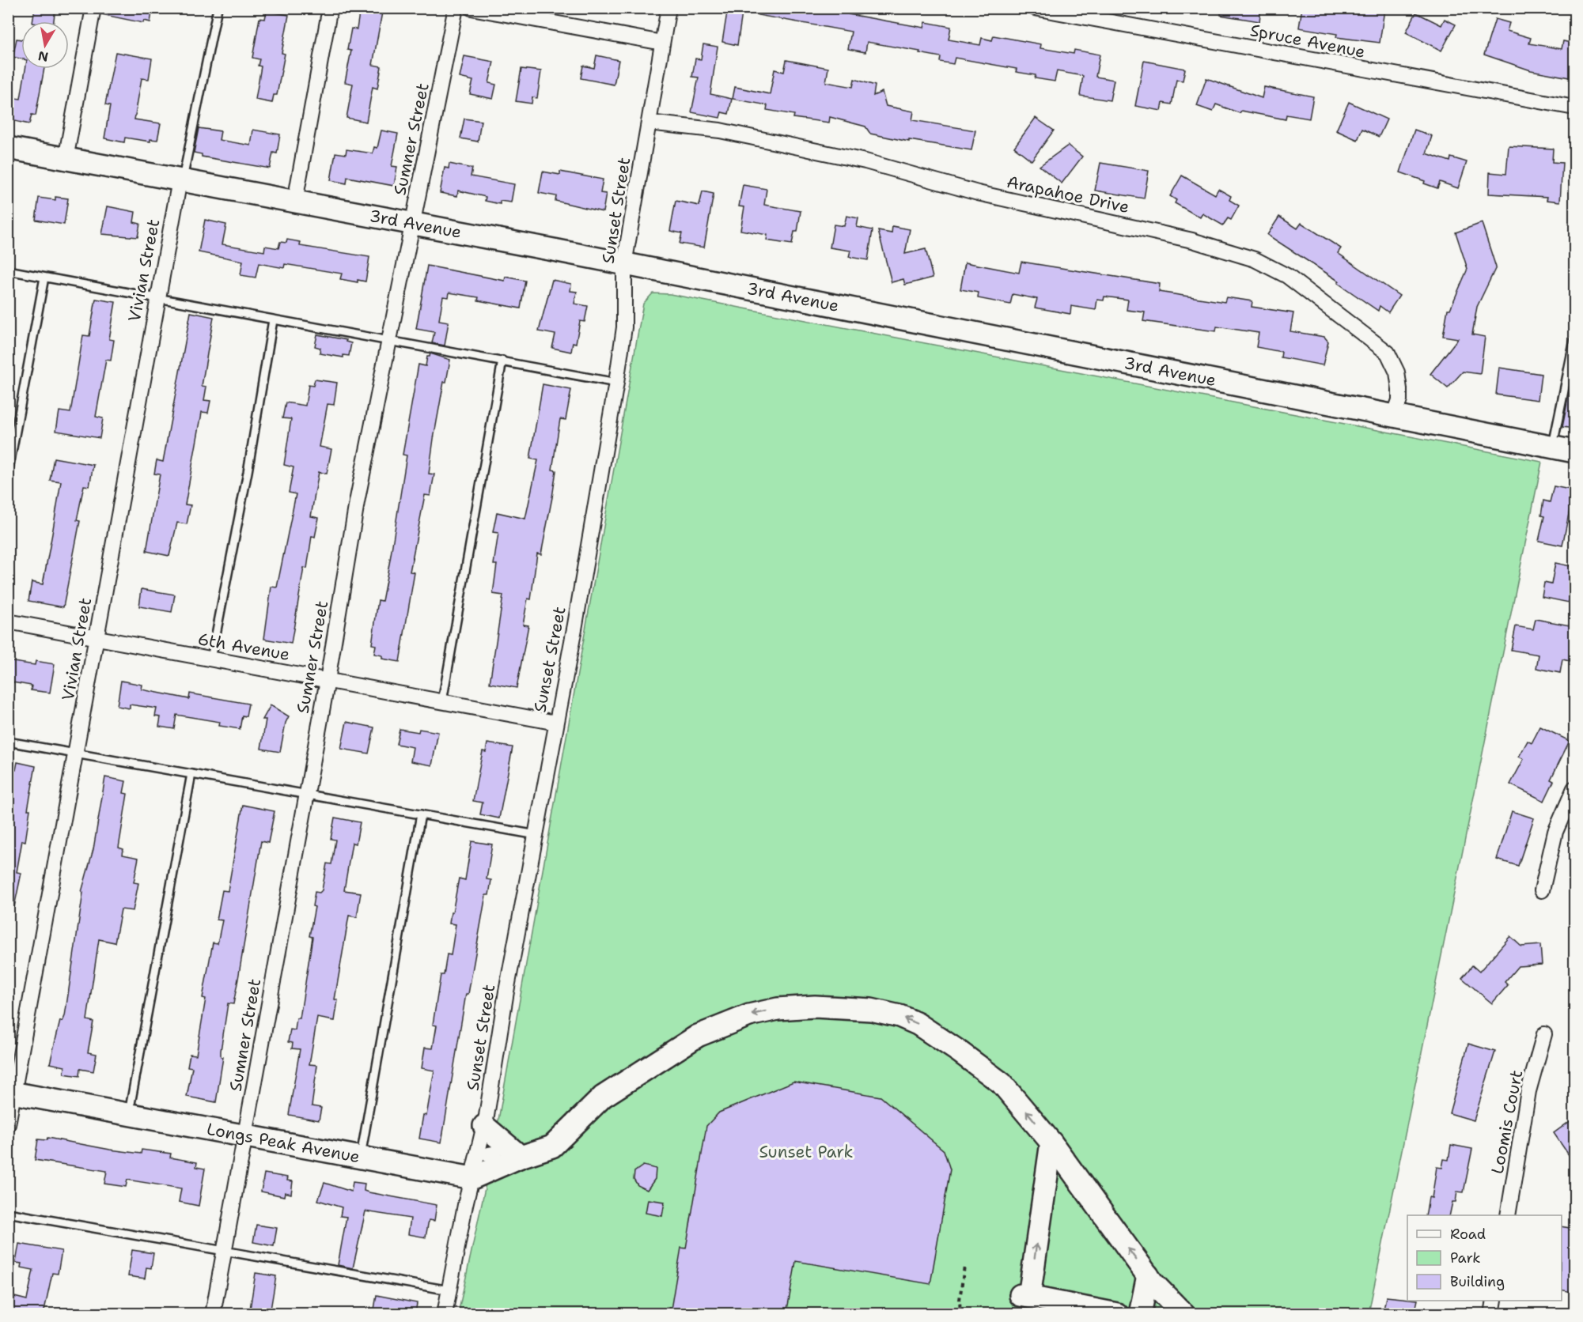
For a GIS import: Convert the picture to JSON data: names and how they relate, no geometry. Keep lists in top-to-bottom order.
{
  "streets": {
    "street": [
      "Spruce Avenue",
      "Sumner Street",
      "Arapahoe Drive",
      "Sunset Street",
      "3rd Avenue",
      "Vivian Street",
      "6th Avenue",
      "Loomis Court",
      "Longs Peak Avenue"
    ]
  },
  "crossings": [
    ["Sumner Street", "3rd Avenue"],
    ["Sumner Street", "6th Avenue"],
    ["Sumner Street", "Longs Peak Avenue"],
    ["Arapahoe Drive", "Sunset Street"],
    ["Arapahoe Drive", "3rd Avenue"],
    ["Sunset Street", "3rd Avenue"],
    ["Sunset Street", "6th Avenue"],
    ["Sunset Street", "Longs Peak Avenue"],
    ["3rd Avenue", "Vivian Street"],
    ["Vivian Street", "6th Avenue"],
    ["Vivian Street", "Longs Peak Avenue"]
  ],
  "parks": ["Sunset Park"],
  "legend": ["Road", "Park", "Building"],
  "north": "bottom"
}
